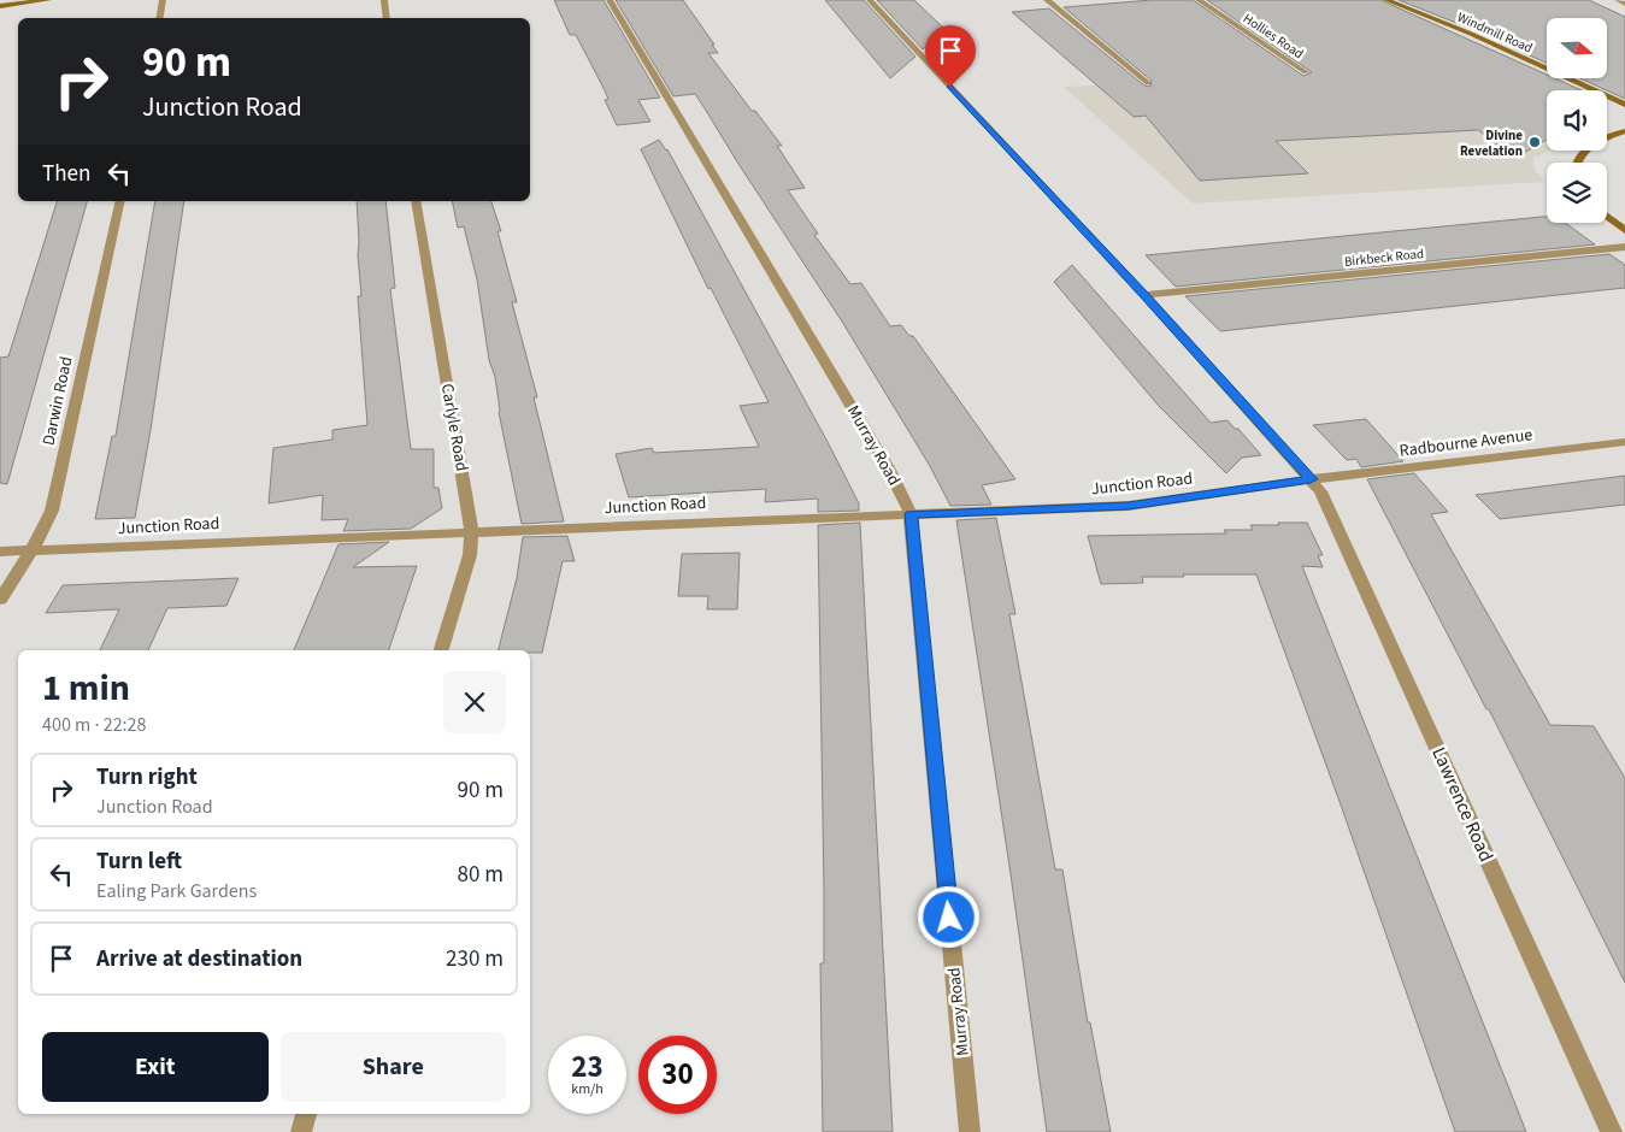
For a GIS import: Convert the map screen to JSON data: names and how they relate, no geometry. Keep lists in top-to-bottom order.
{
  "streets": {
    "main road": ["Windmill Road"],
    "street": [
      "Hollies Road",
      "Birkbeck Road",
      "Darwin Road",
      "Carlyle Road",
      "Radbourne Avenue",
      "Murray Road",
      "Junction Road",
      "Lawrence Road"
    ]
  },
  "crossings": [
    ["Birkbeck Road", "Lawrence Road"],
    ["Darwin Road", "Junction Road"],
    ["Carlyle Road", "Junction Road"],
    ["Radbourne Avenue", "Junction Road"],
    ["Radbourne Avenue", "Lawrence Road"],
    ["Murray Road", "Junction Road"],
    ["Junction Road", "Lawrence Road"]
  ],
  "places": ["Divine Revelation"],
  "north": "right",
  "page": {
    "turn": ["90 m", "Junction Road"],
    "then": "Then",
    "heading": ["1 min", "400 m · 22:28"],
    "list": [
      {
        "name": "Turn right",
        "note": "Junction Road",
        "value": "90 m"
      },
      {
        "name": "Turn left",
        "note": "Ealing Park Gardens",
        "value": "80 m"
      },
      {
        "name": "Arrive at destination",
        "value": "230 m"
      }
    ],
    "buttons": ["Exit", "Share"],
    "speed": "23 km/h",
    "limit": "30"
  }
}
